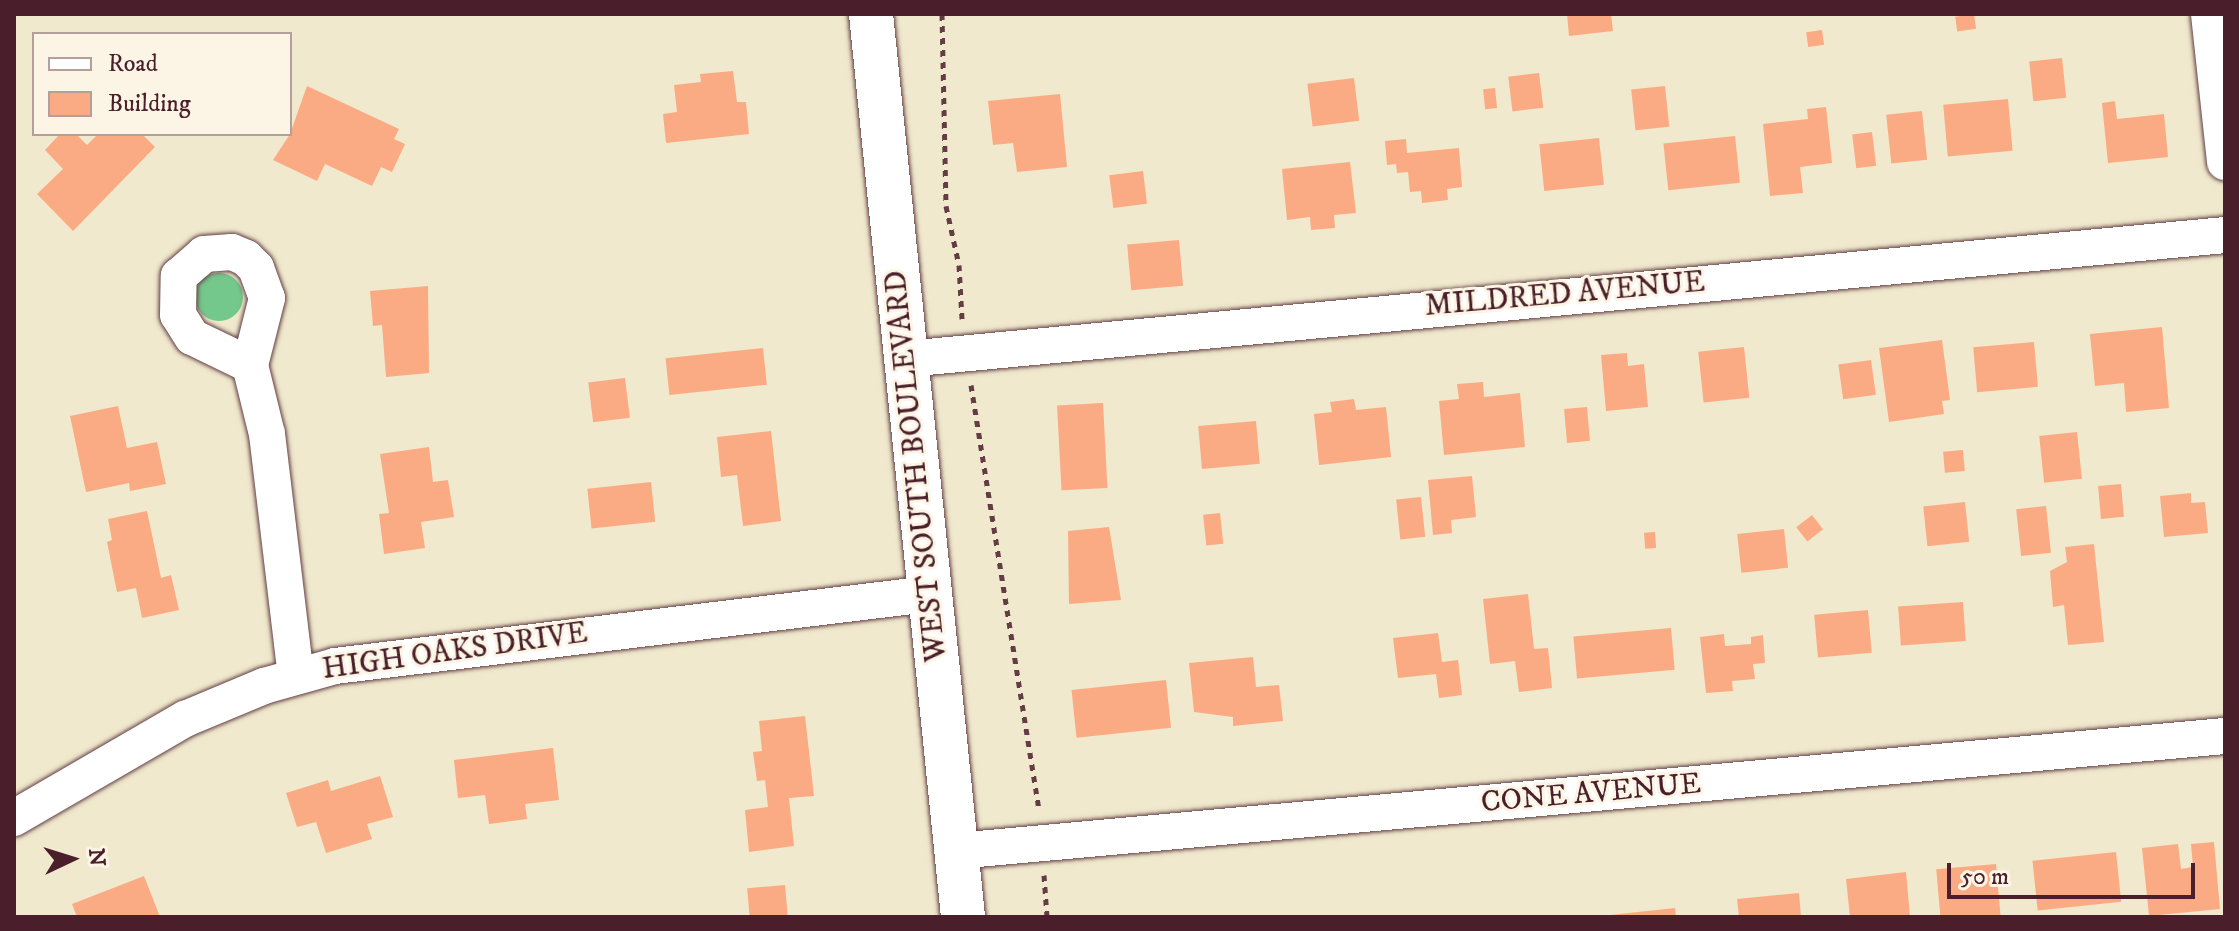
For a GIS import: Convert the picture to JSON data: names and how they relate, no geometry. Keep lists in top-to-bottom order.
{
  "streets": {
    "street": [
      "MILDRED AVENUE",
      "WEST SOUTH BOULEVARD",
      "HIGH OAKS DRIVE",
      "CONE AVENUE"
    ]
  },
  "crossings": [
    ["MILDRED AVENUE", "WEST SOUTH BOULEVARD"],
    ["WEST SOUTH BOULEVARD", "HIGH OAKS DRIVE"],
    ["WEST SOUTH BOULEVARD", "CONE AVENUE"]
  ],
  "legend": ["Road", "Building"],
  "scale_bar": "50 m",
  "north": "right"
}
